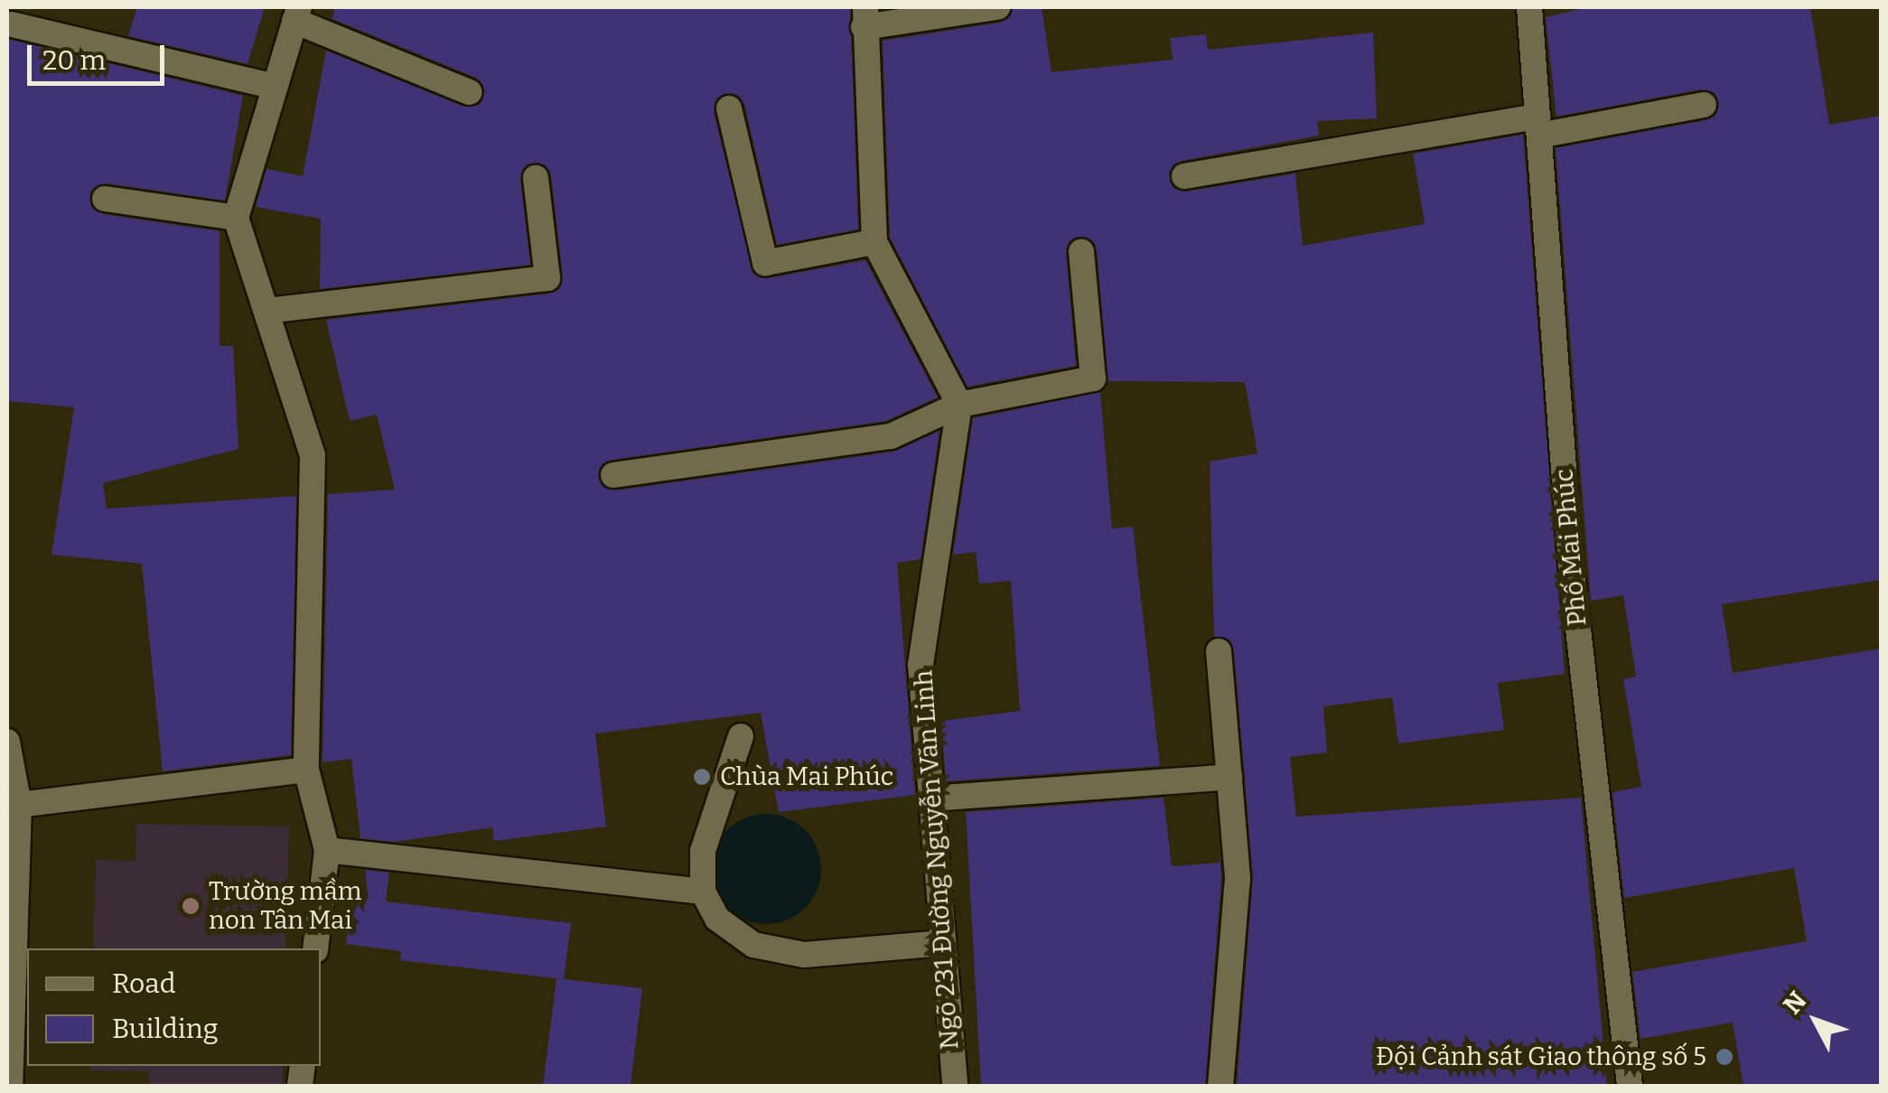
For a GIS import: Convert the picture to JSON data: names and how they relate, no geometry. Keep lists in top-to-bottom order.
{
  "streets": {
    "street": ["Phố Mai Phúc", "Ngõ 231 Đường Nguyễn Văn Linh"]
  },
  "places": ["Chùa Mai Phúc", "Trường mầm non Tân Mai", "Đội Cảnh sát Giao thông số 5"],
  "legend": ["Road", "Building"],
  "scale_bar": "20 m",
  "north": "top left"
}
